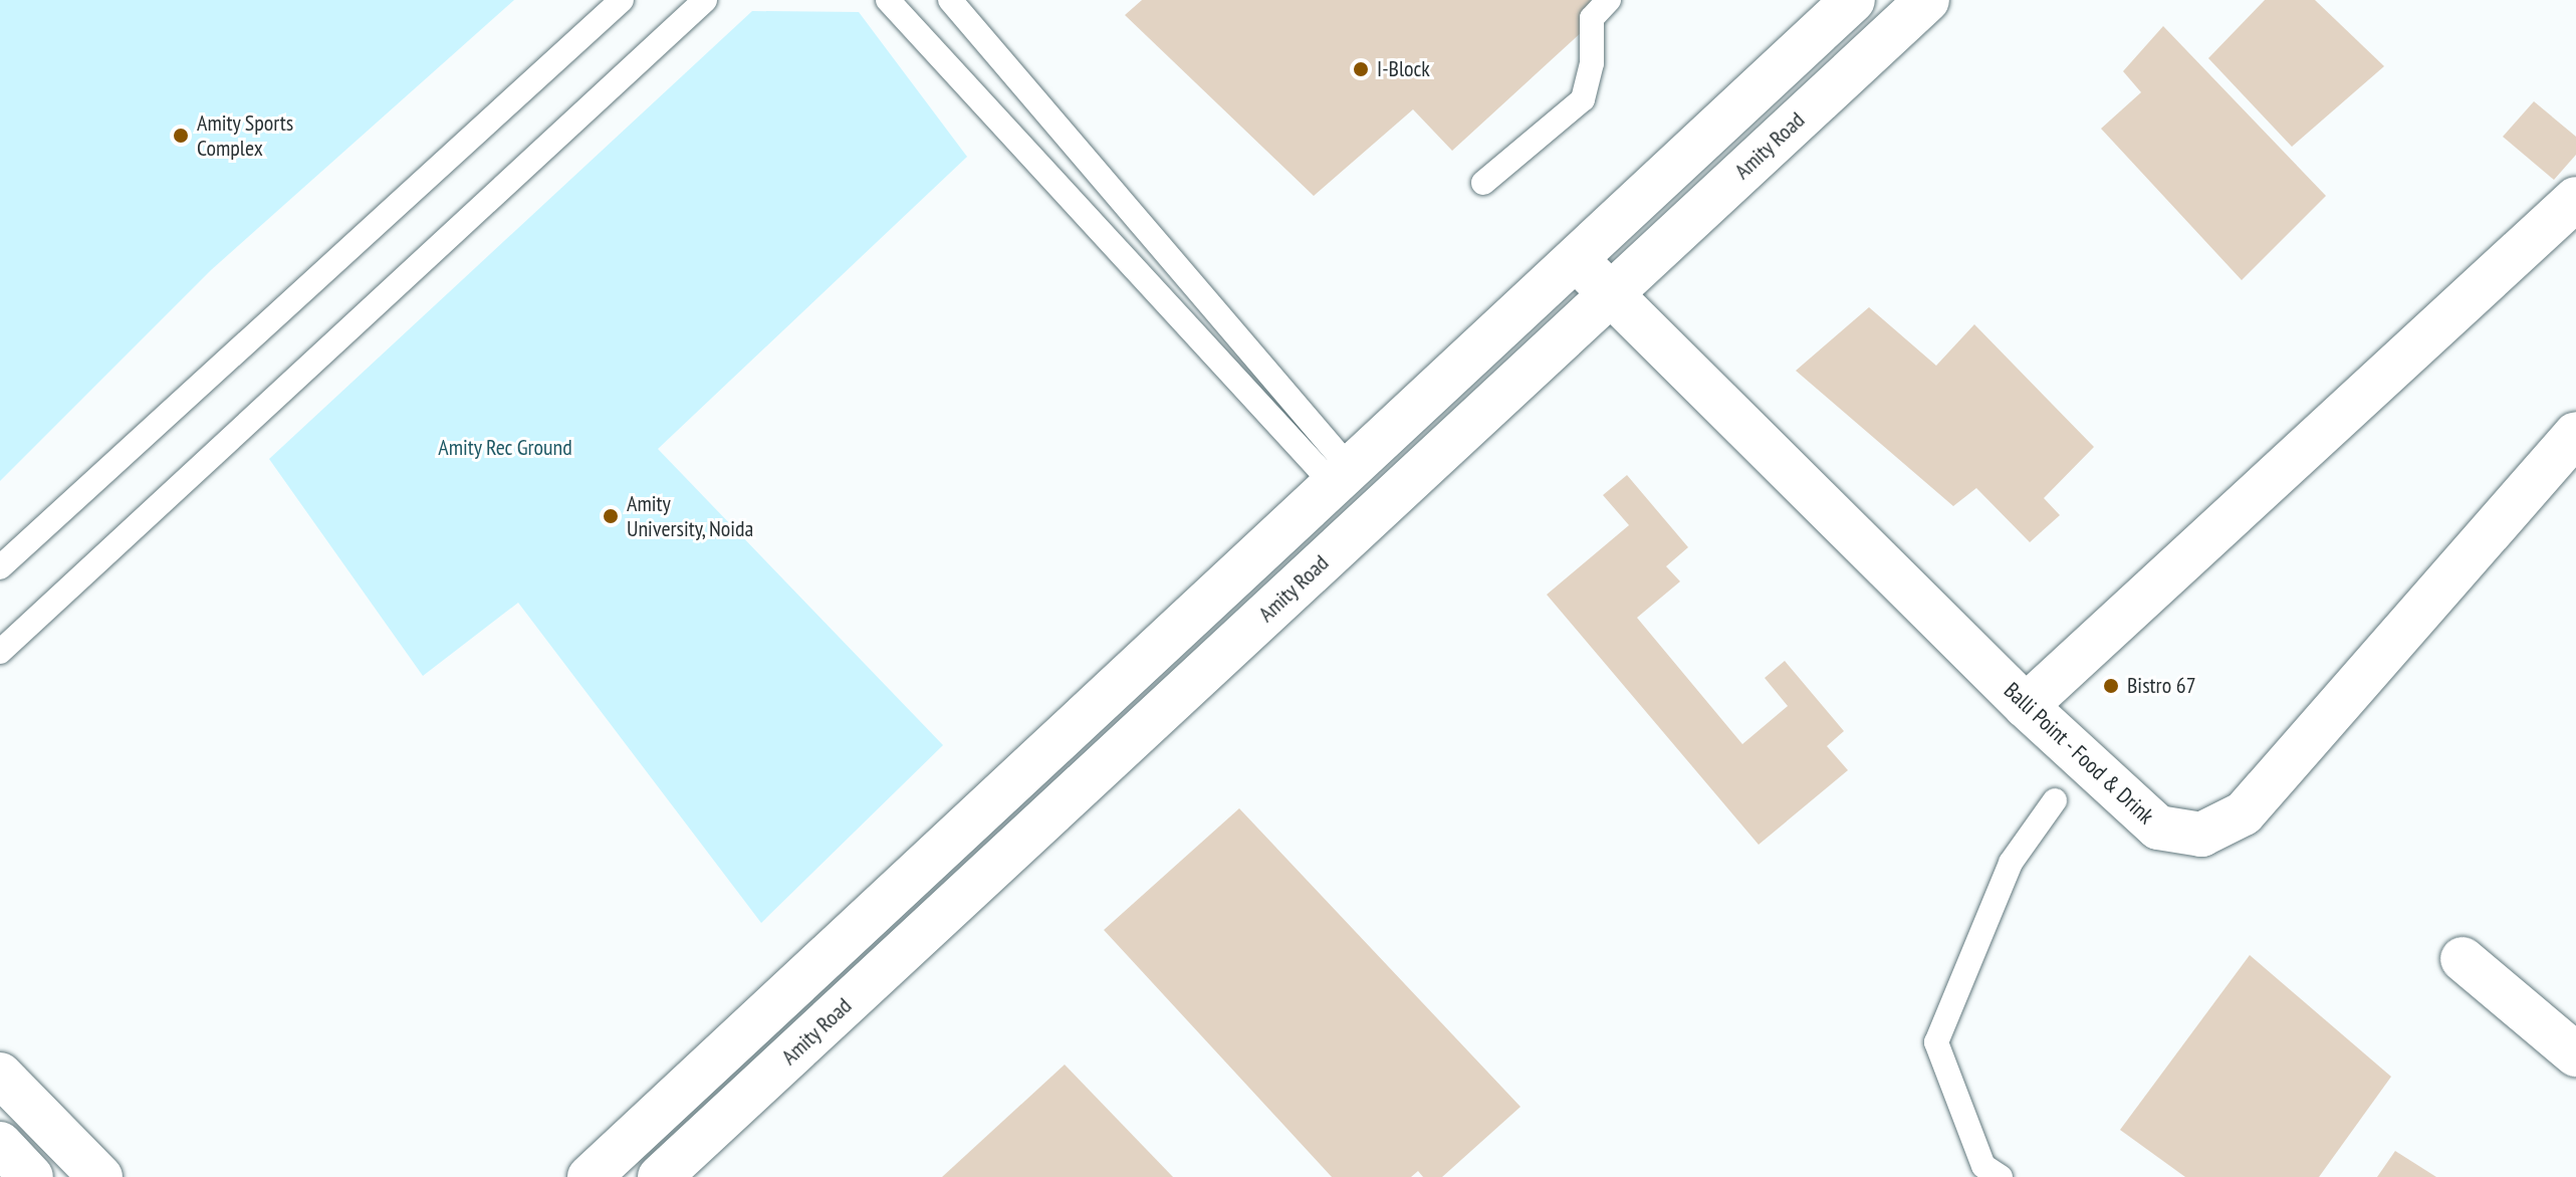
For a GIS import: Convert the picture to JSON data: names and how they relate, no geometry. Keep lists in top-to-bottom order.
{
  "streets": {
    "street": ["Amity Road", "Balli Point - Food & Drink"]
  },
  "crossings": [
    ["Amity Road", "Balli Point - Food & Drink"]
  ],
  "parks": ["Amity Rec Ground"],
  "places": [
    "I-Block",
    "Amity Sports Complex",
    "Amity University, Noida",
    "Bistro 67"
  ]
}
